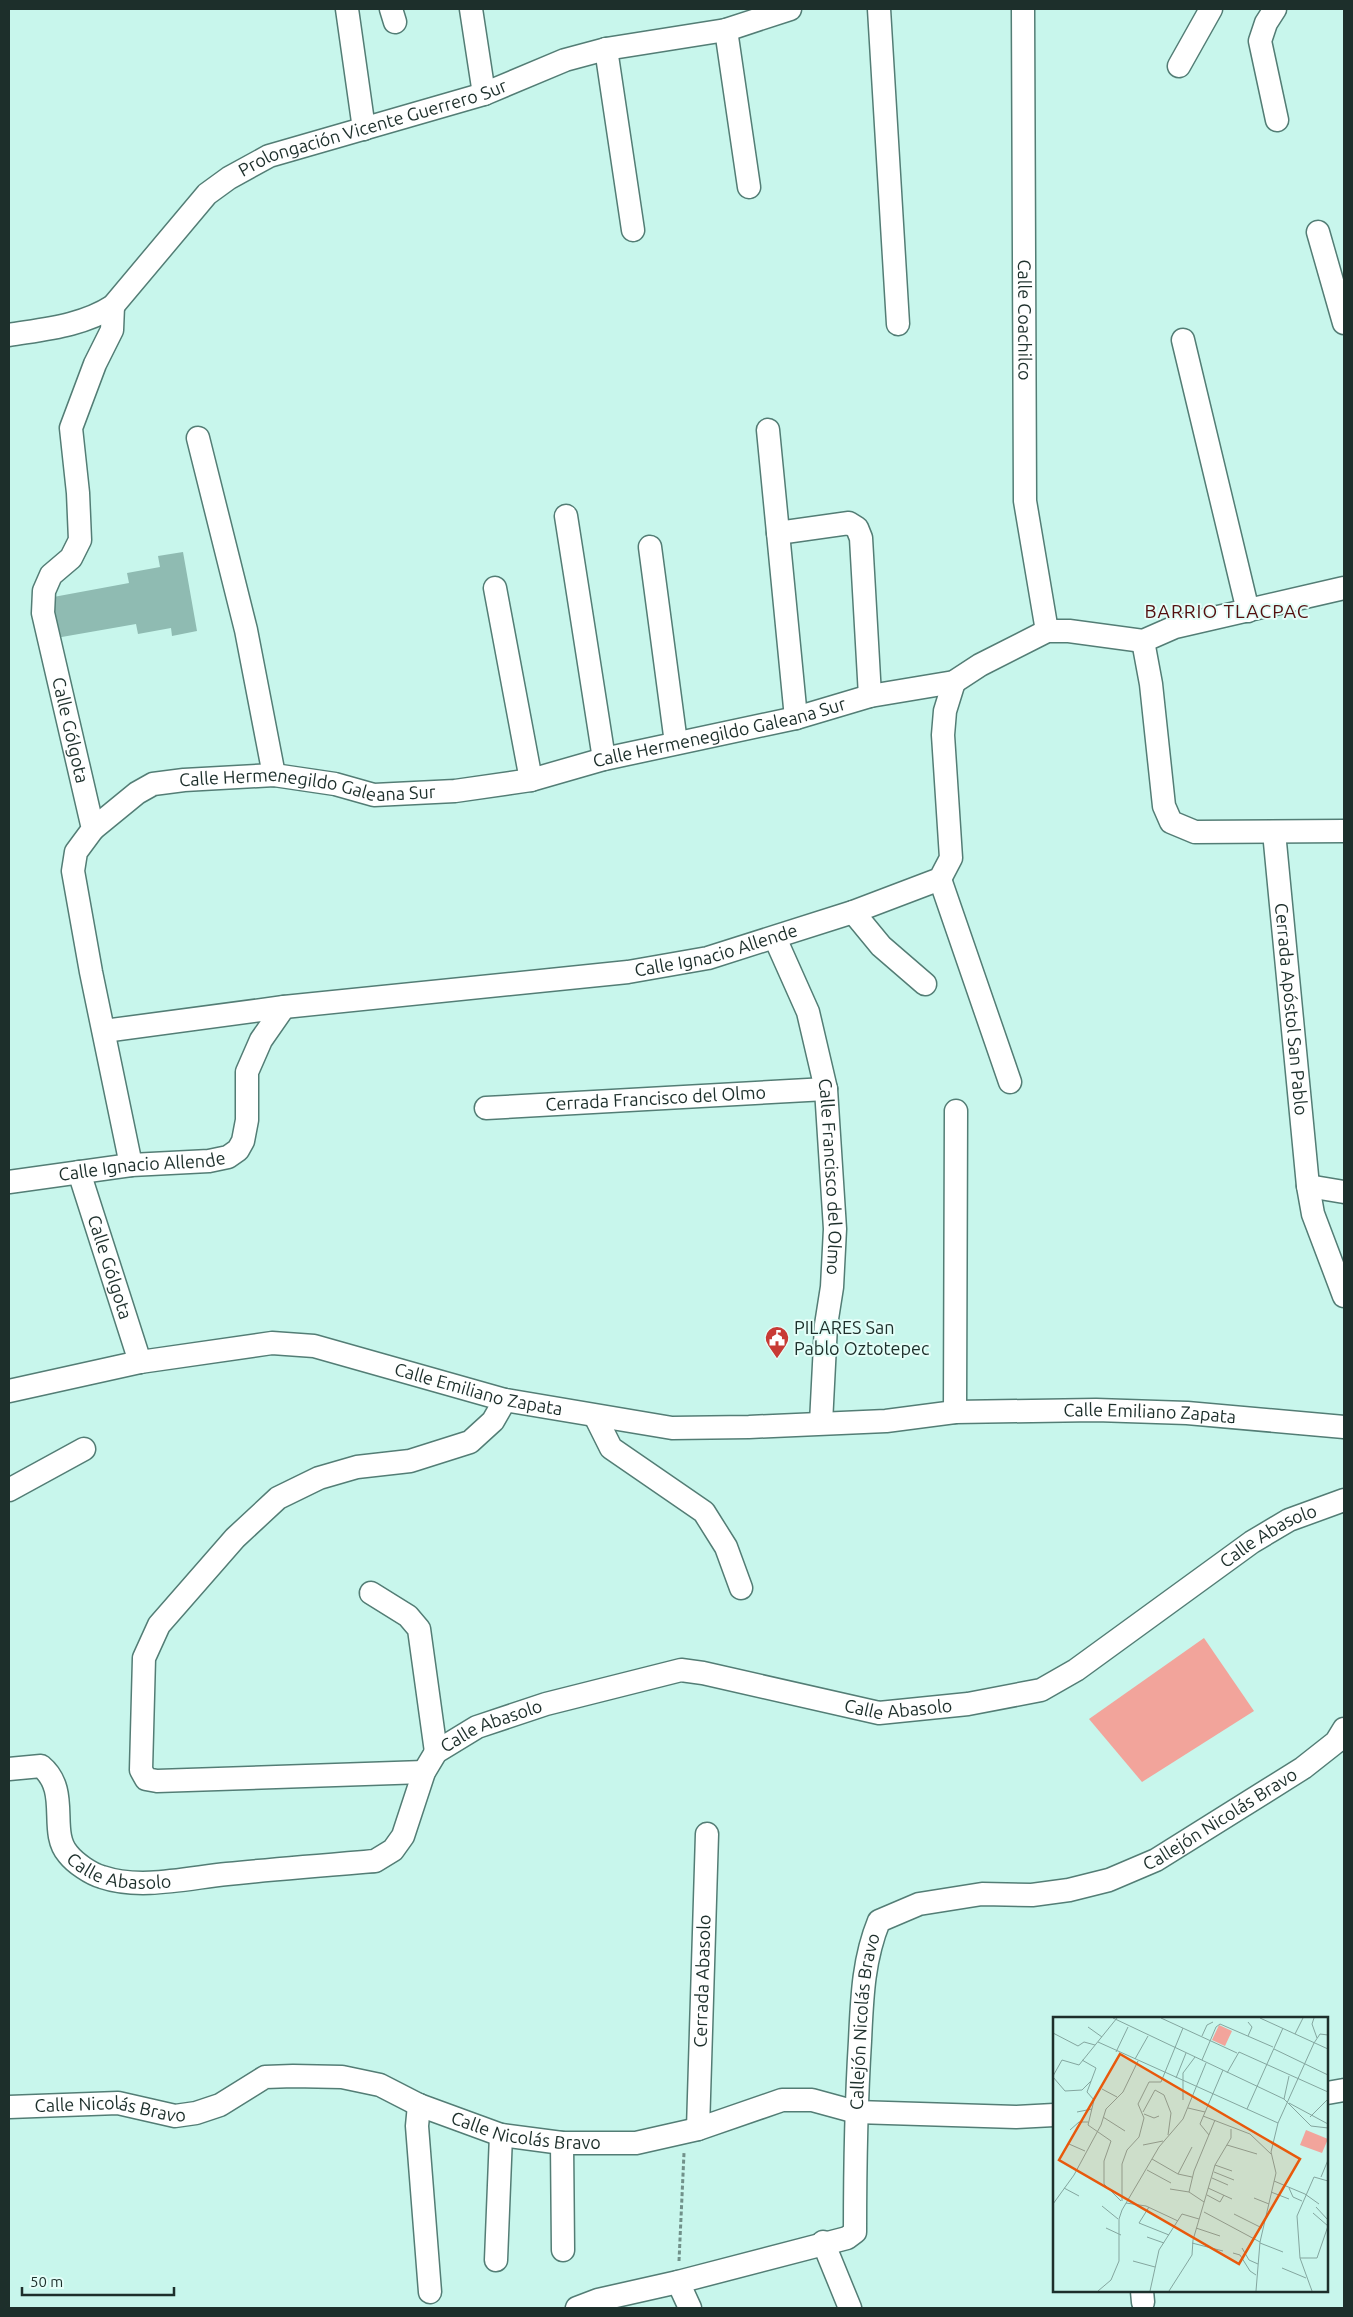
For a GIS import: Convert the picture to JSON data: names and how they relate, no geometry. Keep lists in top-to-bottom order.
{
  "streets": {
    "street": [
      "Prolongación Vicente Guerrero Sur",
      "Calle Coachilco",
      "Calle Gólgota",
      "Calle Hermenegildo Galeana Sur",
      "Calle Ignacio Allende",
      "Cerrada Apóstol San Pablo",
      "Cerrada Francisco del Olmo",
      "Calle Francisco del Olmo",
      "Calle Emiliano Zapata",
      "Calle Abasolo",
      "Callejón Nicolás Bravo",
      "Cerrada Abasolo",
      "Calle Nicolás Bravo"
    ]
  },
  "crossings": [
    ["Prolongación Vicente Guerrero Sur", "Calle Gólgota"],
    ["Calle Coachilco", "Calle Hermenegildo Galeana Sur"],
    ["Calle Gólgota", "Calle Hermenegildo Galeana Sur"],
    ["Calle Gólgota", "Calle Ignacio Allende"],
    ["Calle Gólgota", "Calle Emiliano Zapata"],
    ["Calle Ignacio Allende", "Calle Francisco del Olmo"],
    ["Cerrada Francisco del Olmo", "Calle Francisco del Olmo"],
    ["Calle Francisco del Olmo", "Calle Emiliano Zapata"],
    ["Calle Emiliano Zapata", "Calle Abasolo"],
    ["Callejón Nicolás Bravo", "Calle Nicolás Bravo"],
    ["Cerrada Abasolo", "Calle Nicolás Bravo"]
  ],
  "districts": ["BARRIO TLACPAC"],
  "places": {
    "public building": ["PILARES San Pablo Oztotepec"]
  },
  "scale_bar": "50 m"
}
